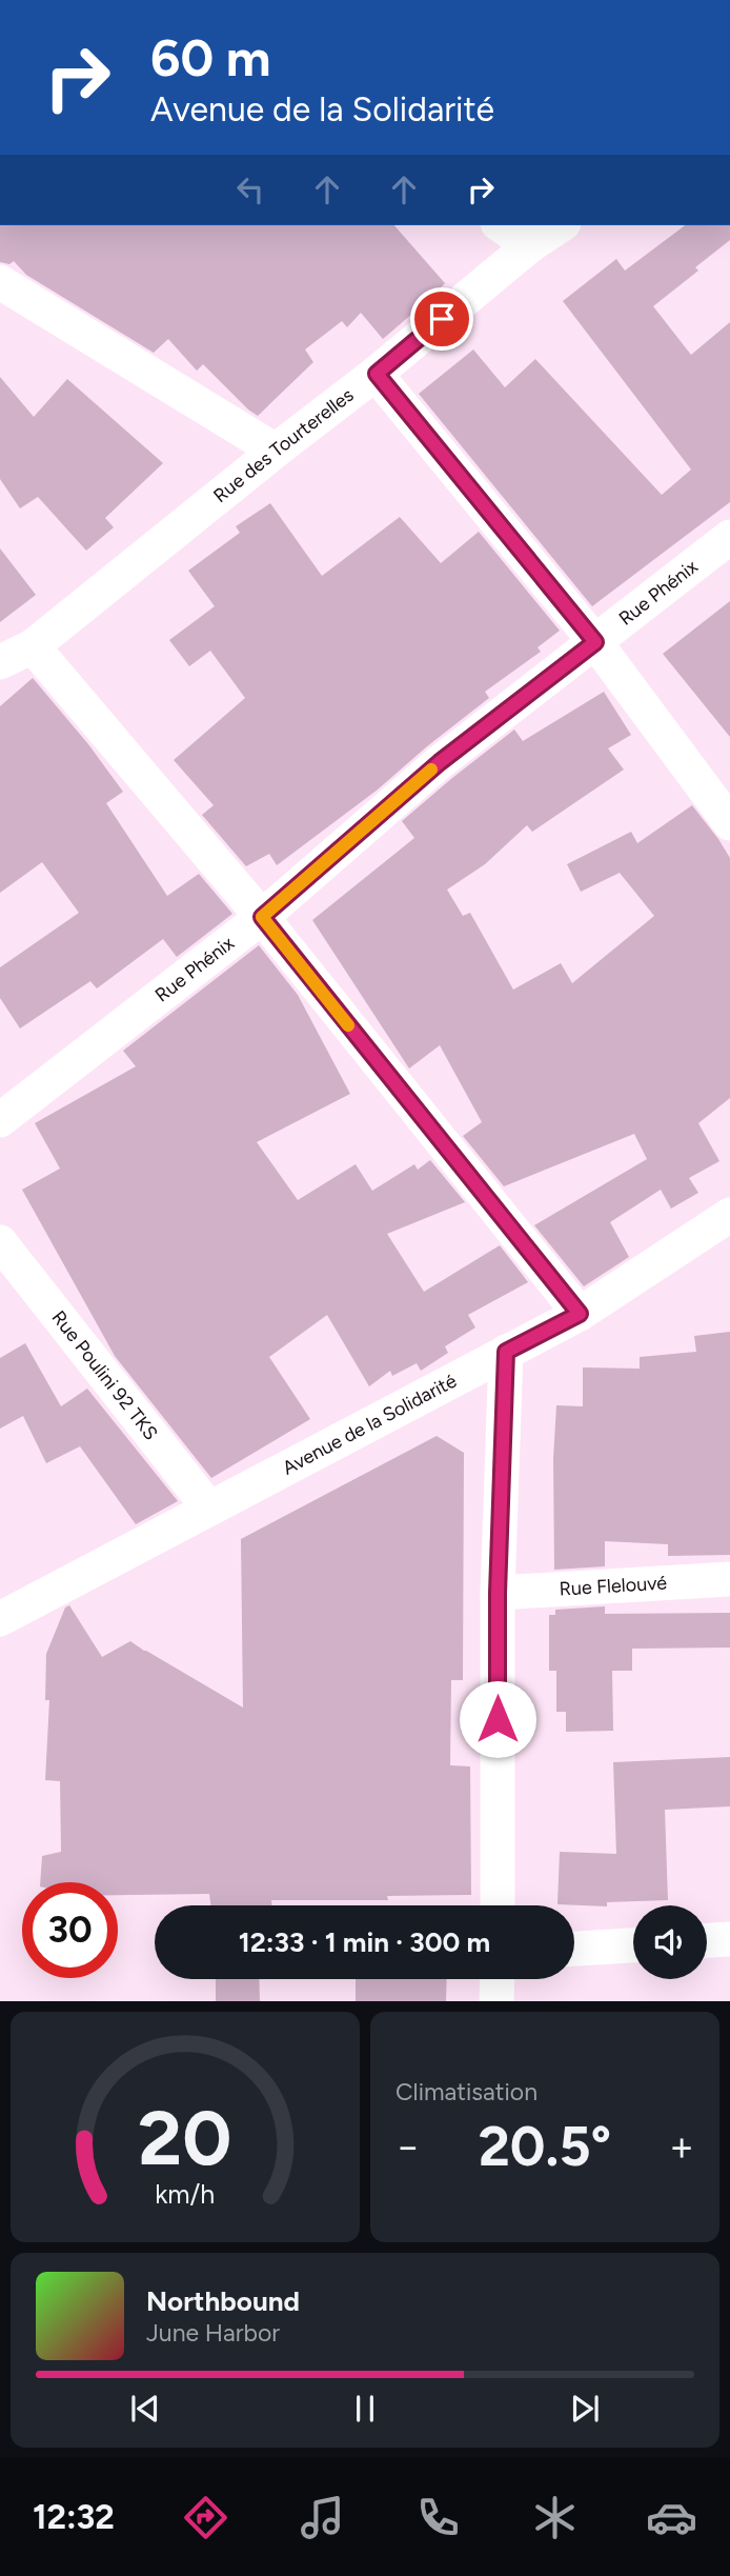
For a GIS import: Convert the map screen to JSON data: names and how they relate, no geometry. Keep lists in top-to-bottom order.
{
  "streets": {
    "street": [
      "Rue des Tourterelles",
      "Rue Phénix",
      "Rue Poulini 92 TKS",
      "Avenue de la Solidarité",
      "Rue Flelouvé"
    ]
  },
  "crossings": [
    ["Rue Poulini 92 TKS", "Avenue de la Solidarité"]
  ],
  "page": {
    "turn": ["60 m", "Avenue de la Solidarité"],
    "limit": "30",
    "trip": "12:33 · 1 min · 300 m",
    "tile": "Climatisation",
    "heat": ["−", "20.5°", "+"],
    "song": ["Northbound", "June Harbor"],
    "tabs": "12:32",
    "gauge": ["20", "km/h"]
  }
}
